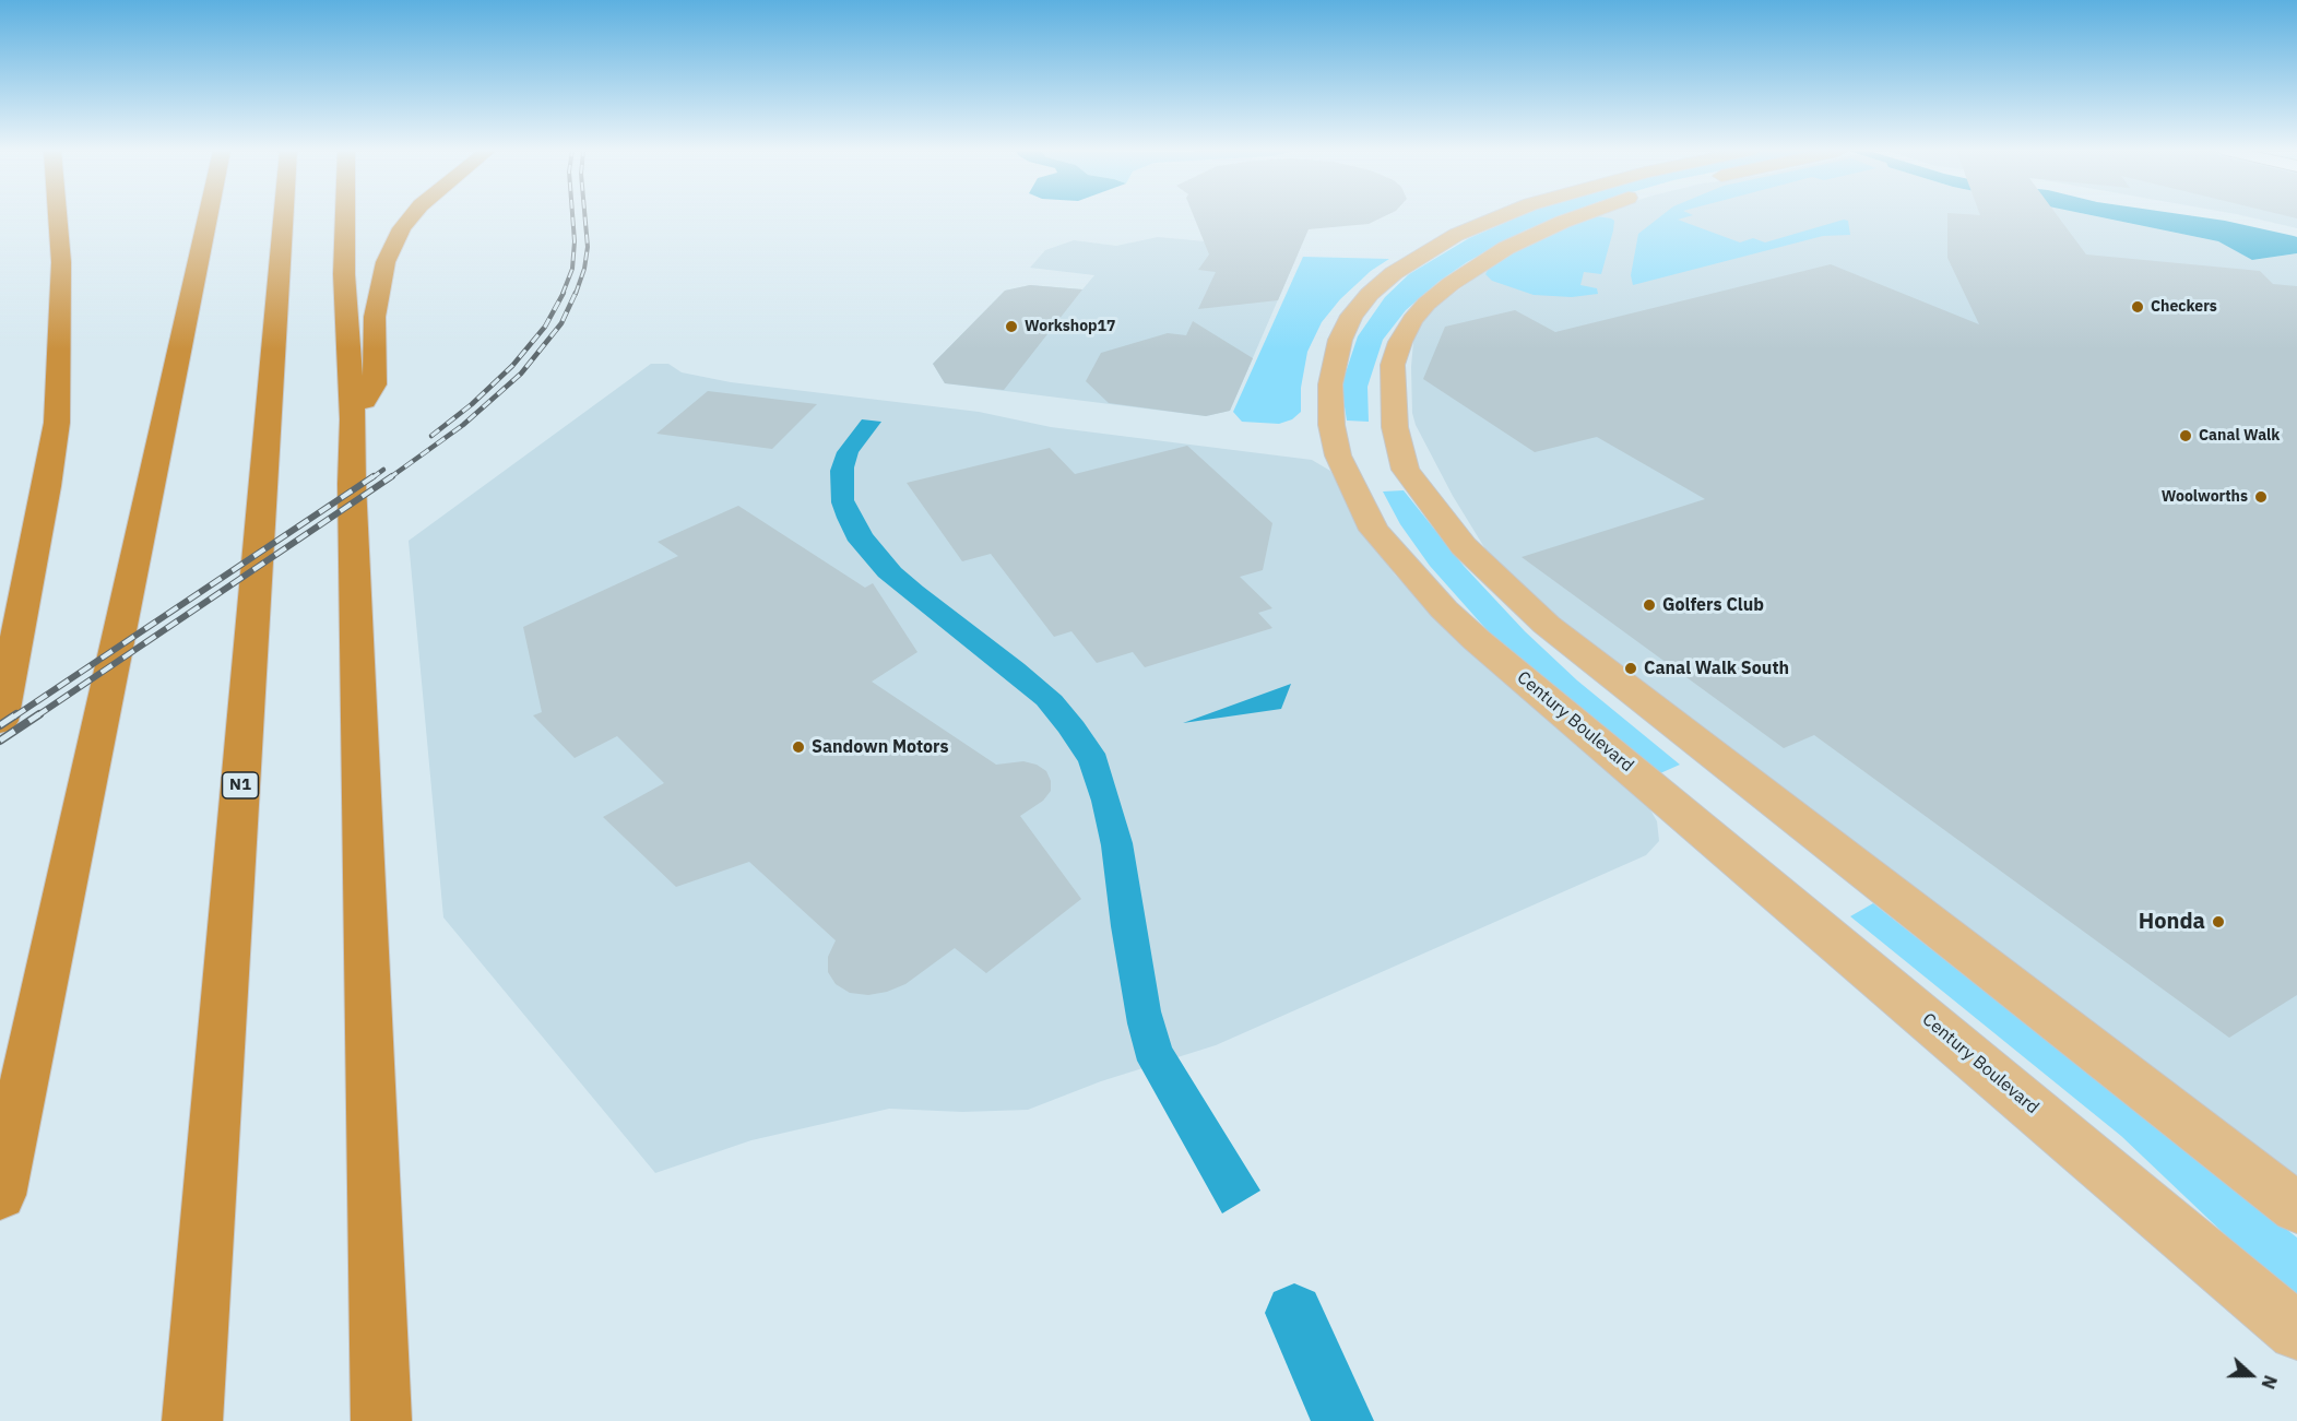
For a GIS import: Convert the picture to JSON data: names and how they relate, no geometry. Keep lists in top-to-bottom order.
{
  "streets": {
    "highway": ["N1"],
    "main road": ["Century Boulevard"]
  },
  "places": [
    "Checkers",
    "Workshop17",
    "Canal Walk",
    "Woolworths",
    "Golfers Club",
    "Canal Walk South",
    "Sandown Motors",
    "Honda"
  ],
  "north": "right"
}
